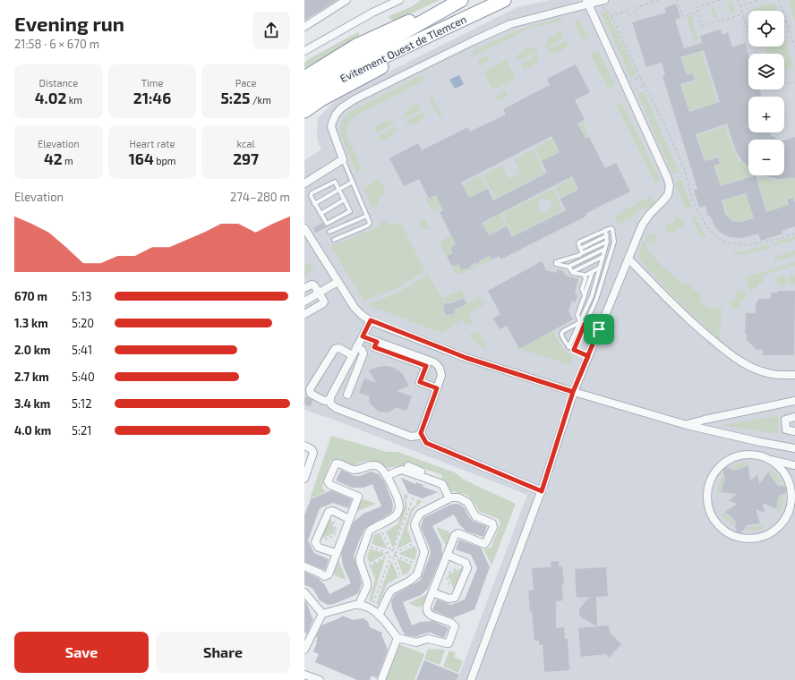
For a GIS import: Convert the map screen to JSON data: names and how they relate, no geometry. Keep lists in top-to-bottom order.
{
  "streets": {
    "highway": ["Evitement Ouest de Tlemcen"]
  },
  "page": {
    "heading": ["Evening run", "21:58 · 6 × 670 m"],
    "map_buttons": ["+", "−"],
    "stats": [
      ["Distance", "4.02 km"],
      ["Time", "21:46"],
      ["Pace", "5:25 /km"],
      ["Elevation", "42 m"],
      ["Heart rate", "164 bpm"],
      ["kcal", "297"]
    ],
    "chart": ["Elevation", "274–280 m"],
    "list": [
      {
        "name": "670 m",
        "note": "5:13"
      },
      {
        "name": "1.3 km",
        "note": "5:20"
      },
      {
        "name": "2.0 km",
        "note": "5:41"
      },
      {
        "name": "2.7 km",
        "note": "5:40"
      },
      {
        "name": "3.4 km",
        "note": "5:12"
      },
      {
        "name": "4.0 km",
        "note": "5:21"
      }
    ],
    "buttons": ["Save", "Share"]
  }
}
